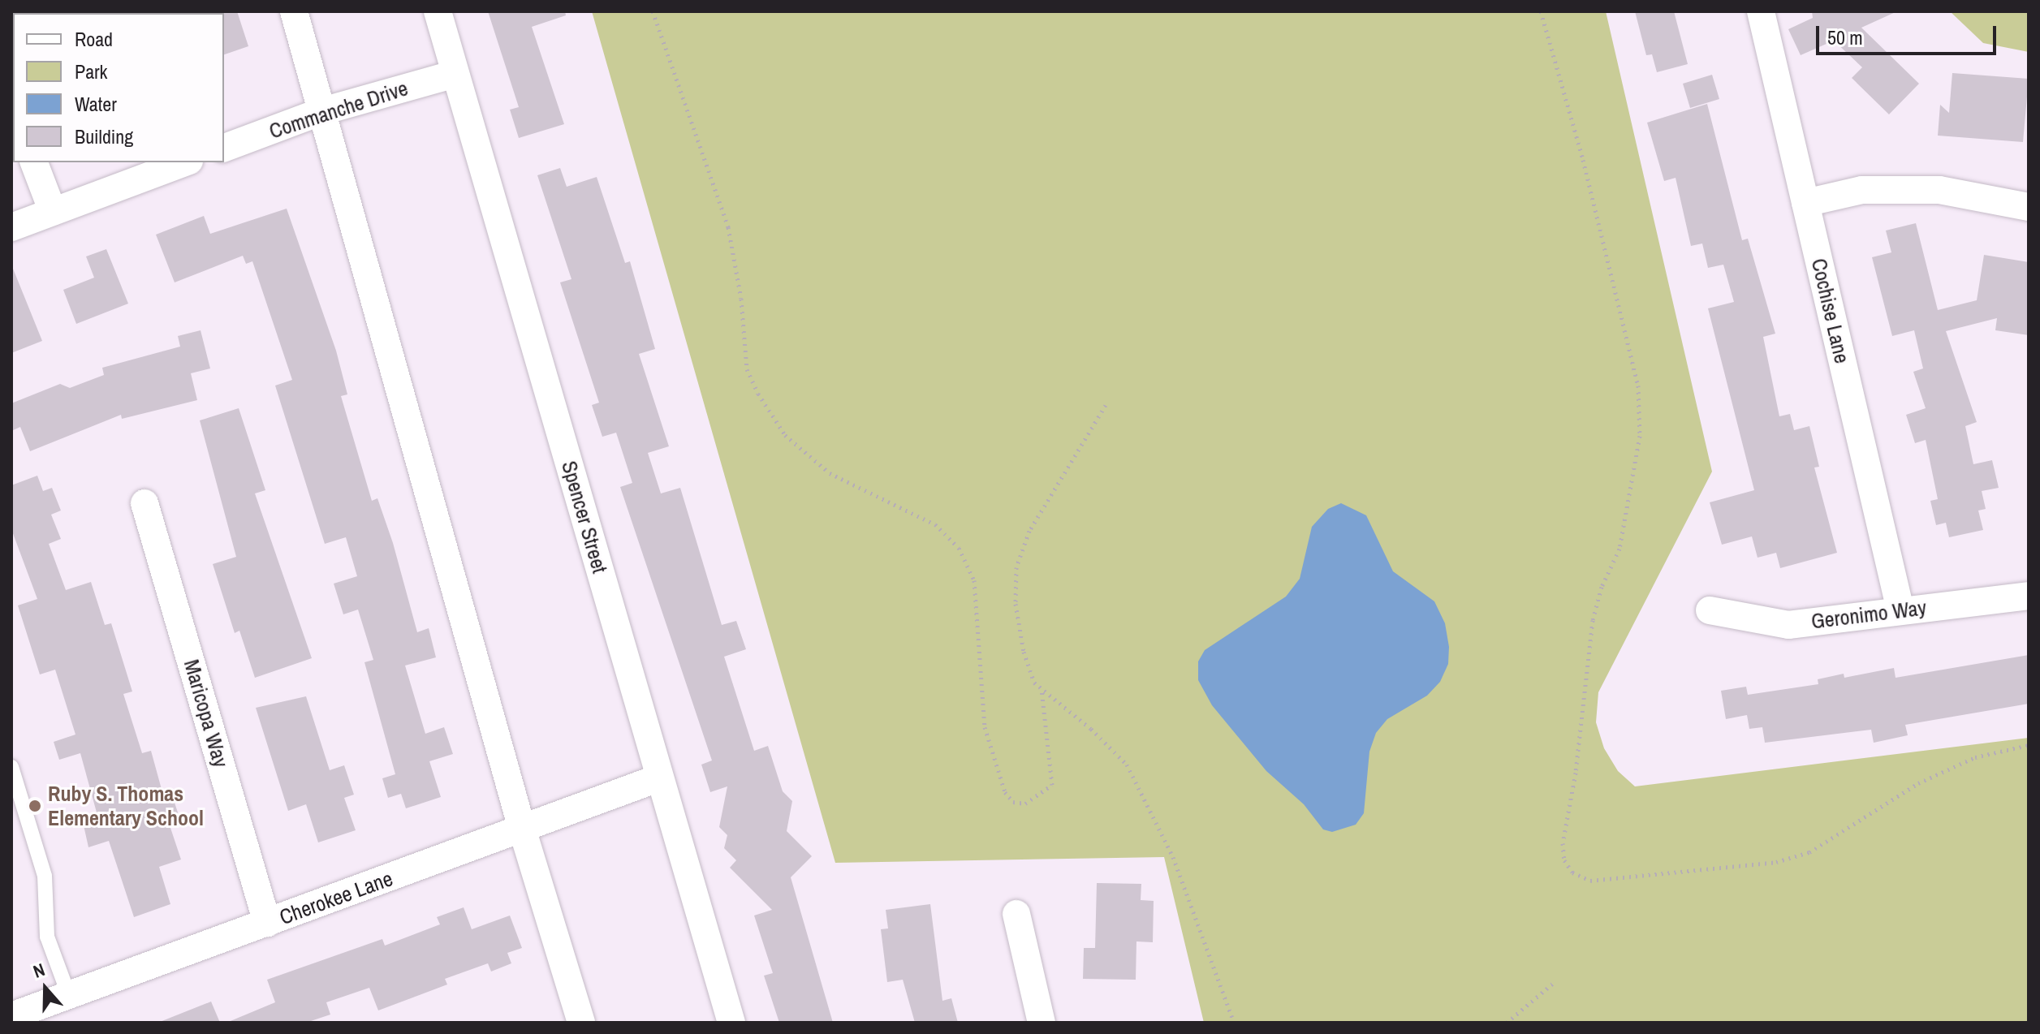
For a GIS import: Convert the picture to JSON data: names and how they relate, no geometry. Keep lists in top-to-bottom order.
{
  "streets": {
    "street": [
      "Commanche Drive",
      "Cochise Lane",
      "Spencer Street",
      "Geronimo Way",
      "Maricopa Way",
      "Cherokee Lane"
    ]
  },
  "crossings": [
    ["Commanche Drive", "Spencer Street"],
    ["Cochise Lane", "Geronimo Way"],
    ["Spencer Street", "Cherokee Lane"],
    ["Maricopa Way", "Cherokee Lane"]
  ],
  "places": ["Ruby S. Thomas Elementary School"],
  "legend": [
    "Road",
    "Park",
    "Water",
    "Building"
  ],
  "scale_bar": "50 m",
  "north": "top"
}
